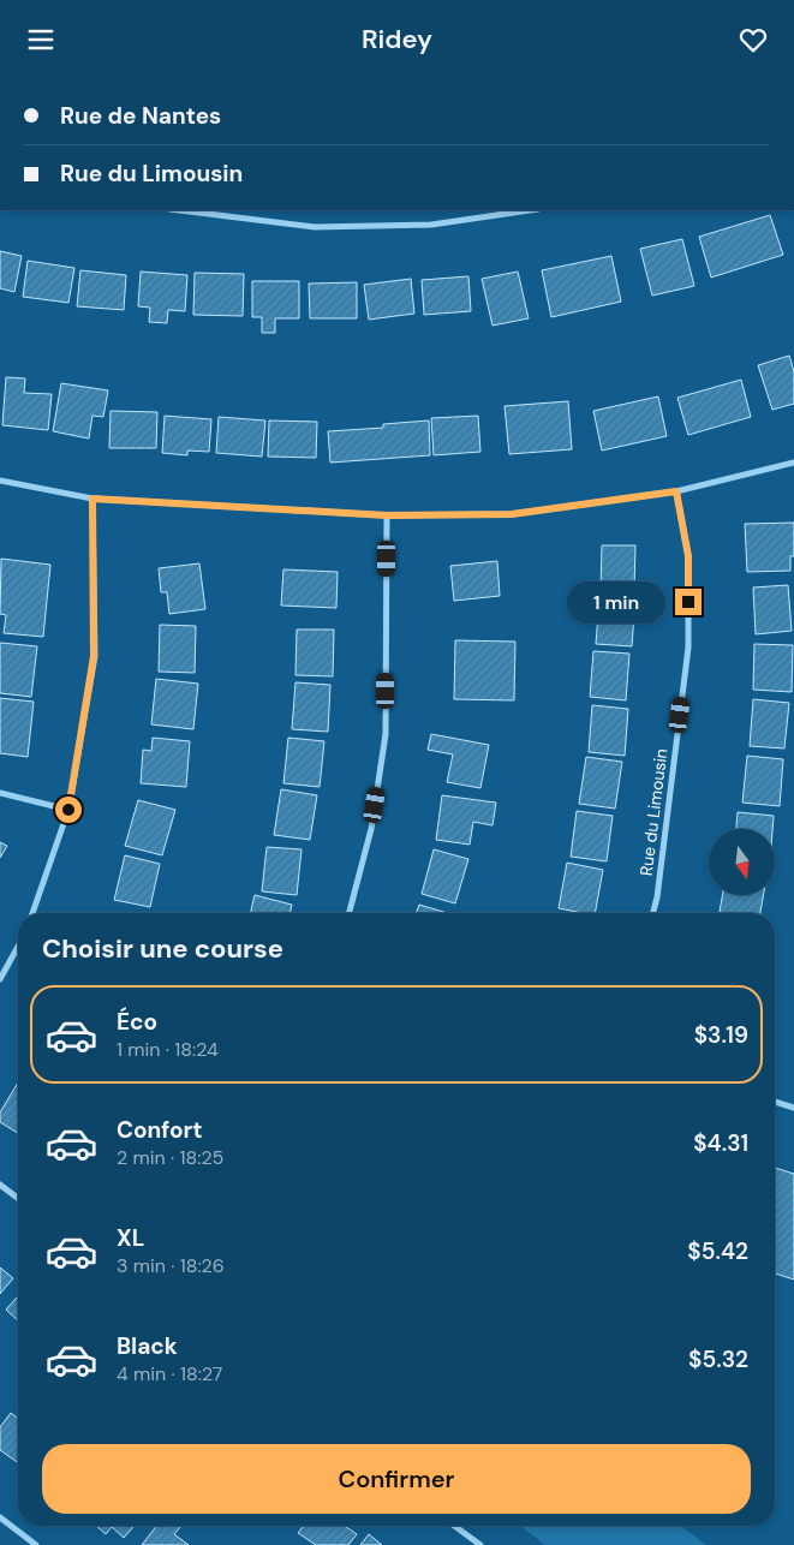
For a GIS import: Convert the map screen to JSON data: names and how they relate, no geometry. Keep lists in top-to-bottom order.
{
  "streets": {
    "street": ["Rue du Limousin"]
  },
  "north": "bottom",
  "page": {
    "header": "Ridey",
    "banner": ["Rue de Nantes", "Rue du Limousin"],
    "bubble": "1 min",
    "heading": "Choisir une course",
    "list": [
      {
        "name": "Éco",
        "note": "1 min · 18:24",
        "value": "$3.19"
      },
      {
        "name": "Confort",
        "note": "2 min · 18:25",
        "value": "$4.31"
      },
      {
        "name": "XL",
        "note": "3 min · 18:26",
        "value": "$5.42"
      },
      {
        "name": "Black",
        "note": "4 min · 18:27",
        "value": "$5.32"
      }
    ],
    "buttons": "Confirmer"
  }
}
